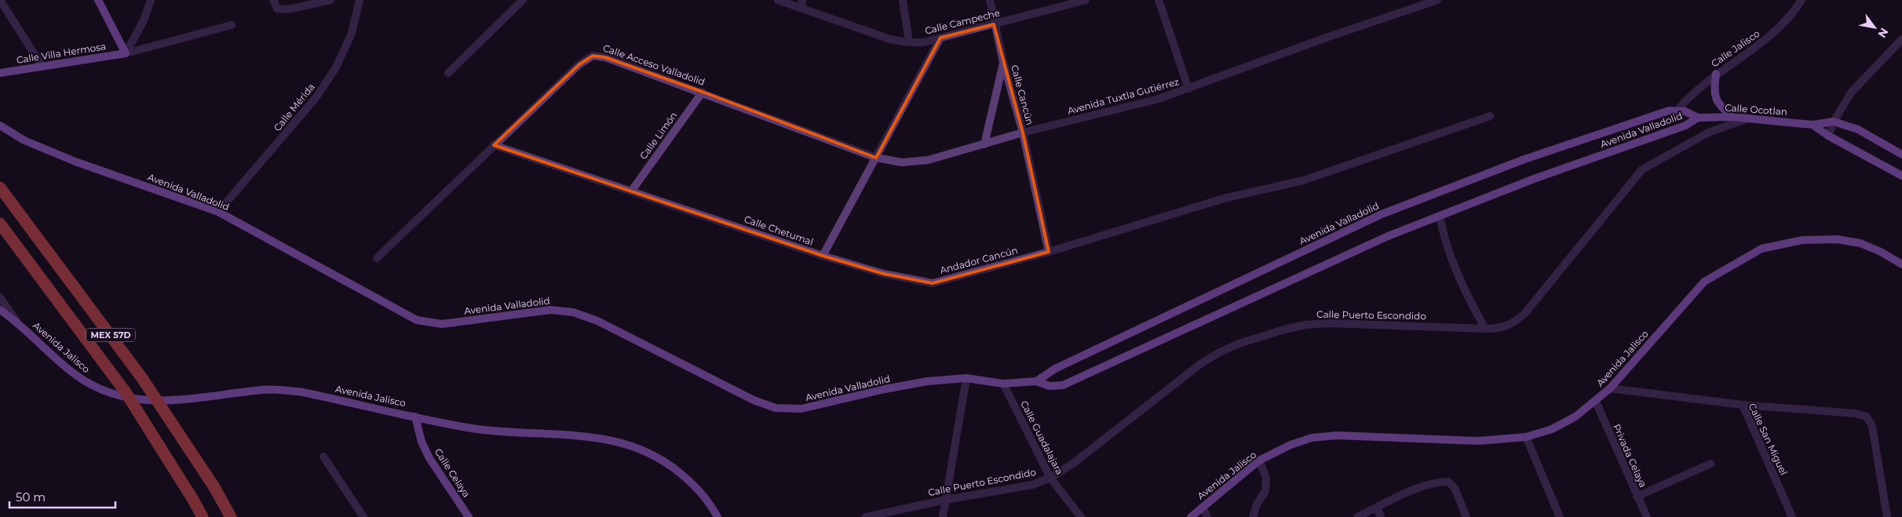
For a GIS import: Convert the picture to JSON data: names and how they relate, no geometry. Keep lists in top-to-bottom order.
{
  "streets": {
    "highway": ["MEX 57D"],
    "main road": [
      "Calle Villa Hermosa",
      "Calle Ocotlan",
      "Avenida Valladolid",
      "Avenida Jalisco",
      "Calle Celaya"
    ],
    "street": [
      "Calle Campeche",
      "Calle Jalisco",
      "Calle Acceso Valladolid",
      "Calle Cancún",
      "Avenida Tuxtla Gutiérrez",
      "Calle Mérida",
      "Calle Limón",
      "Calle Chetumal",
      "Andador Cancún",
      "Calle Puerto Escondido",
      "Calle Guadalajara",
      "Calle San Miguel",
      "Privada Celaya"
    ]
  },
  "crossings": [
    ["Calle Campeche", "Calle Cancún"],
    ["Calle Campeche", "Calle Chetumal"],
    ["Calle Jalisco", "Avenida Valladolid"],
    ["Calle Acceso Valladolid", "Avenida Tuxtla Gutiérrez"],
    ["Calle Acceso Valladolid", "Calle Limón"],
    ["Calle Acceso Valladolid", "Calle Chetumal"],
    ["Calle Cancún", "Avenida Tuxtla Gutiérrez"],
    ["Calle Cancún", "Andador Cancún"],
    ["Avenida Tuxtla Gutiérrez", "Calle Chetumal"],
    ["Calle Mérida", "Avenida Valladolid"],
    ["Calle Ocotlan", "Avenida Valladolid"],
    ["Calle Ocotlan", "Calle Puerto Escondido"],
    ["Avenida Valladolid", "Calle Guadalajara"],
    ["Calle Limón", "Calle Chetumal"],
    ["Calle Chetumal", "Andador Cancún"],
    ["Calle Puerto Escondido", "Calle Guadalajara"],
    ["Avenida Jalisco", "Calle San Miguel"],
    ["Avenida Jalisco", "Privada Celaya"],
    ["Avenida Jalisco", "Calle Celaya"]
  ],
  "scale_bar": "50 m",
  "north": "bottom right"
}
